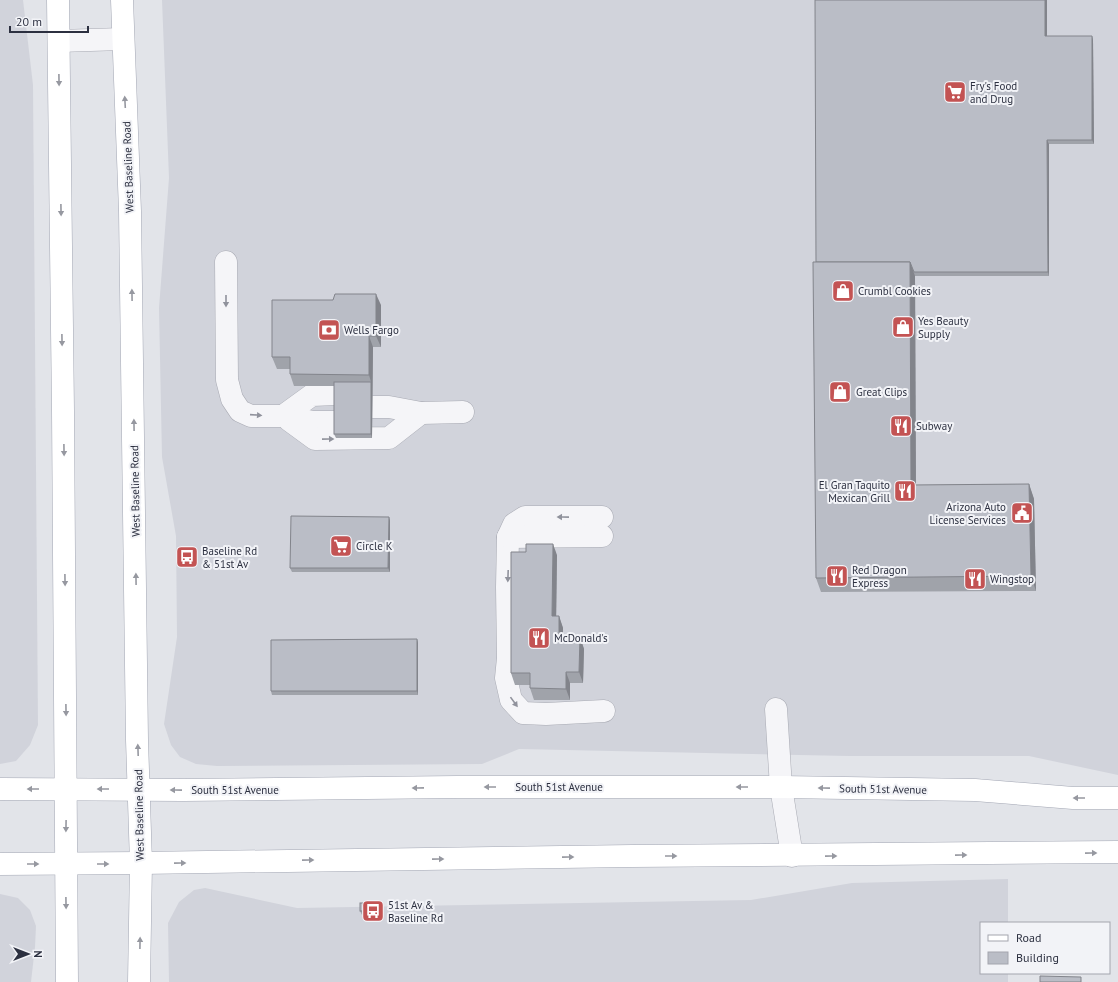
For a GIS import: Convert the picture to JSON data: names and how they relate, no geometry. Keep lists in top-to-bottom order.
{
  "streets": {
    "main road": ["West Baseline Road", "South 51st Avenue"]
  },
  "crossings": [
    ["West Baseline Road", "South 51st Avenue"]
  ],
  "places": {
    "supermarket": ["Fry's Food and Drug", "Circle K"],
    "shop": ["Crumbl Cookies", "Yes Beauty Supply", "Great Clips"],
    "bank": ["Wells Fargo"],
    "restaurant": [
      "Subway",
      "El Gran Taquito Mexican Grill",
      "Red Dragon Express",
      "Wingstop",
      "McDonald's"
    ],
    "public building": ["Arizona Auto License Services"],
    "bus stop": ["Baseline Rd & 51st Av", "51st Av & Baseline Rd"]
  },
  "legend": ["Road", "Building"],
  "scale_bar": "20 m",
  "north": "right"
}
